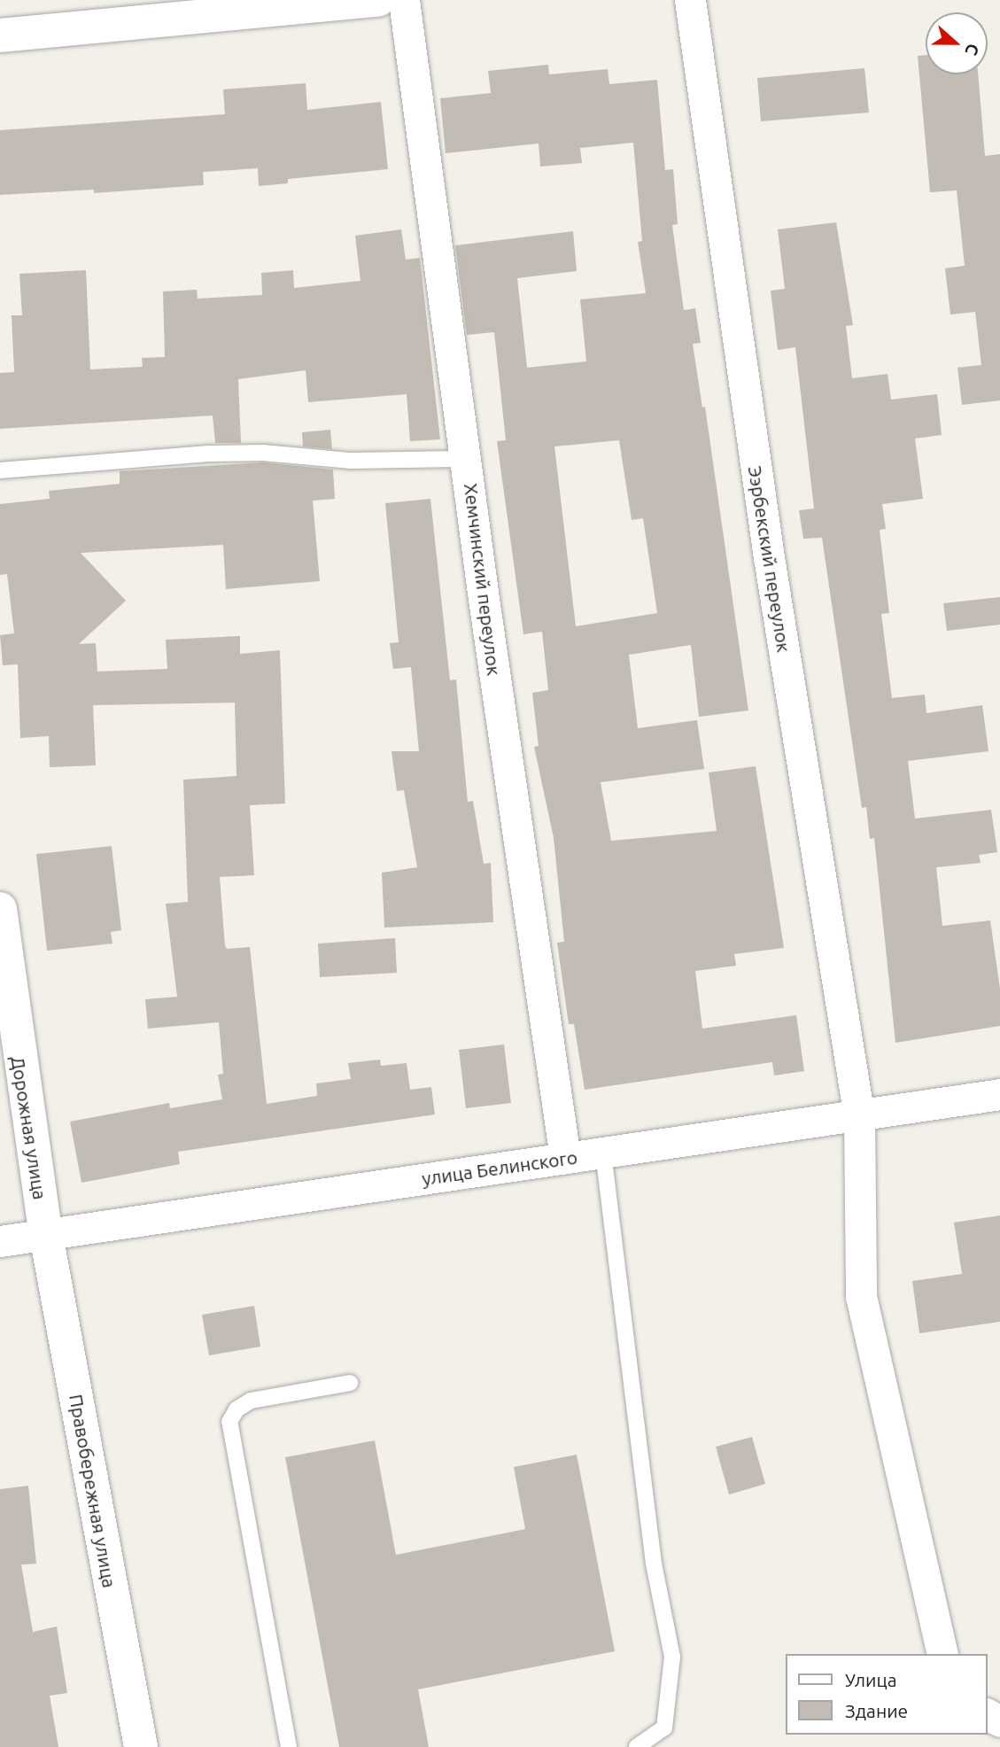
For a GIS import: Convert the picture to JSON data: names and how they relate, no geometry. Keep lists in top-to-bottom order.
{
  "streets": {
    "street": [
      "Ээрбекский переулок",
      "Хемчинский переулок",
      "Дорожная улица",
      "улица Белинского",
      "Правобережная улица"
    ]
  },
  "crossings": [
    ["Ээрбекский переулок", "улица Белинского"],
    ["Хемчинский переулок", "улица Белинского"],
    ["Дорожная улица", "улица Белинского"],
    ["Дорожная улица", "Правобережная улица"],
    ["улица Белинского", "Правобережная улица"]
  ],
  "legend": ["Улица", "Здание"],
  "north": "right"
}
